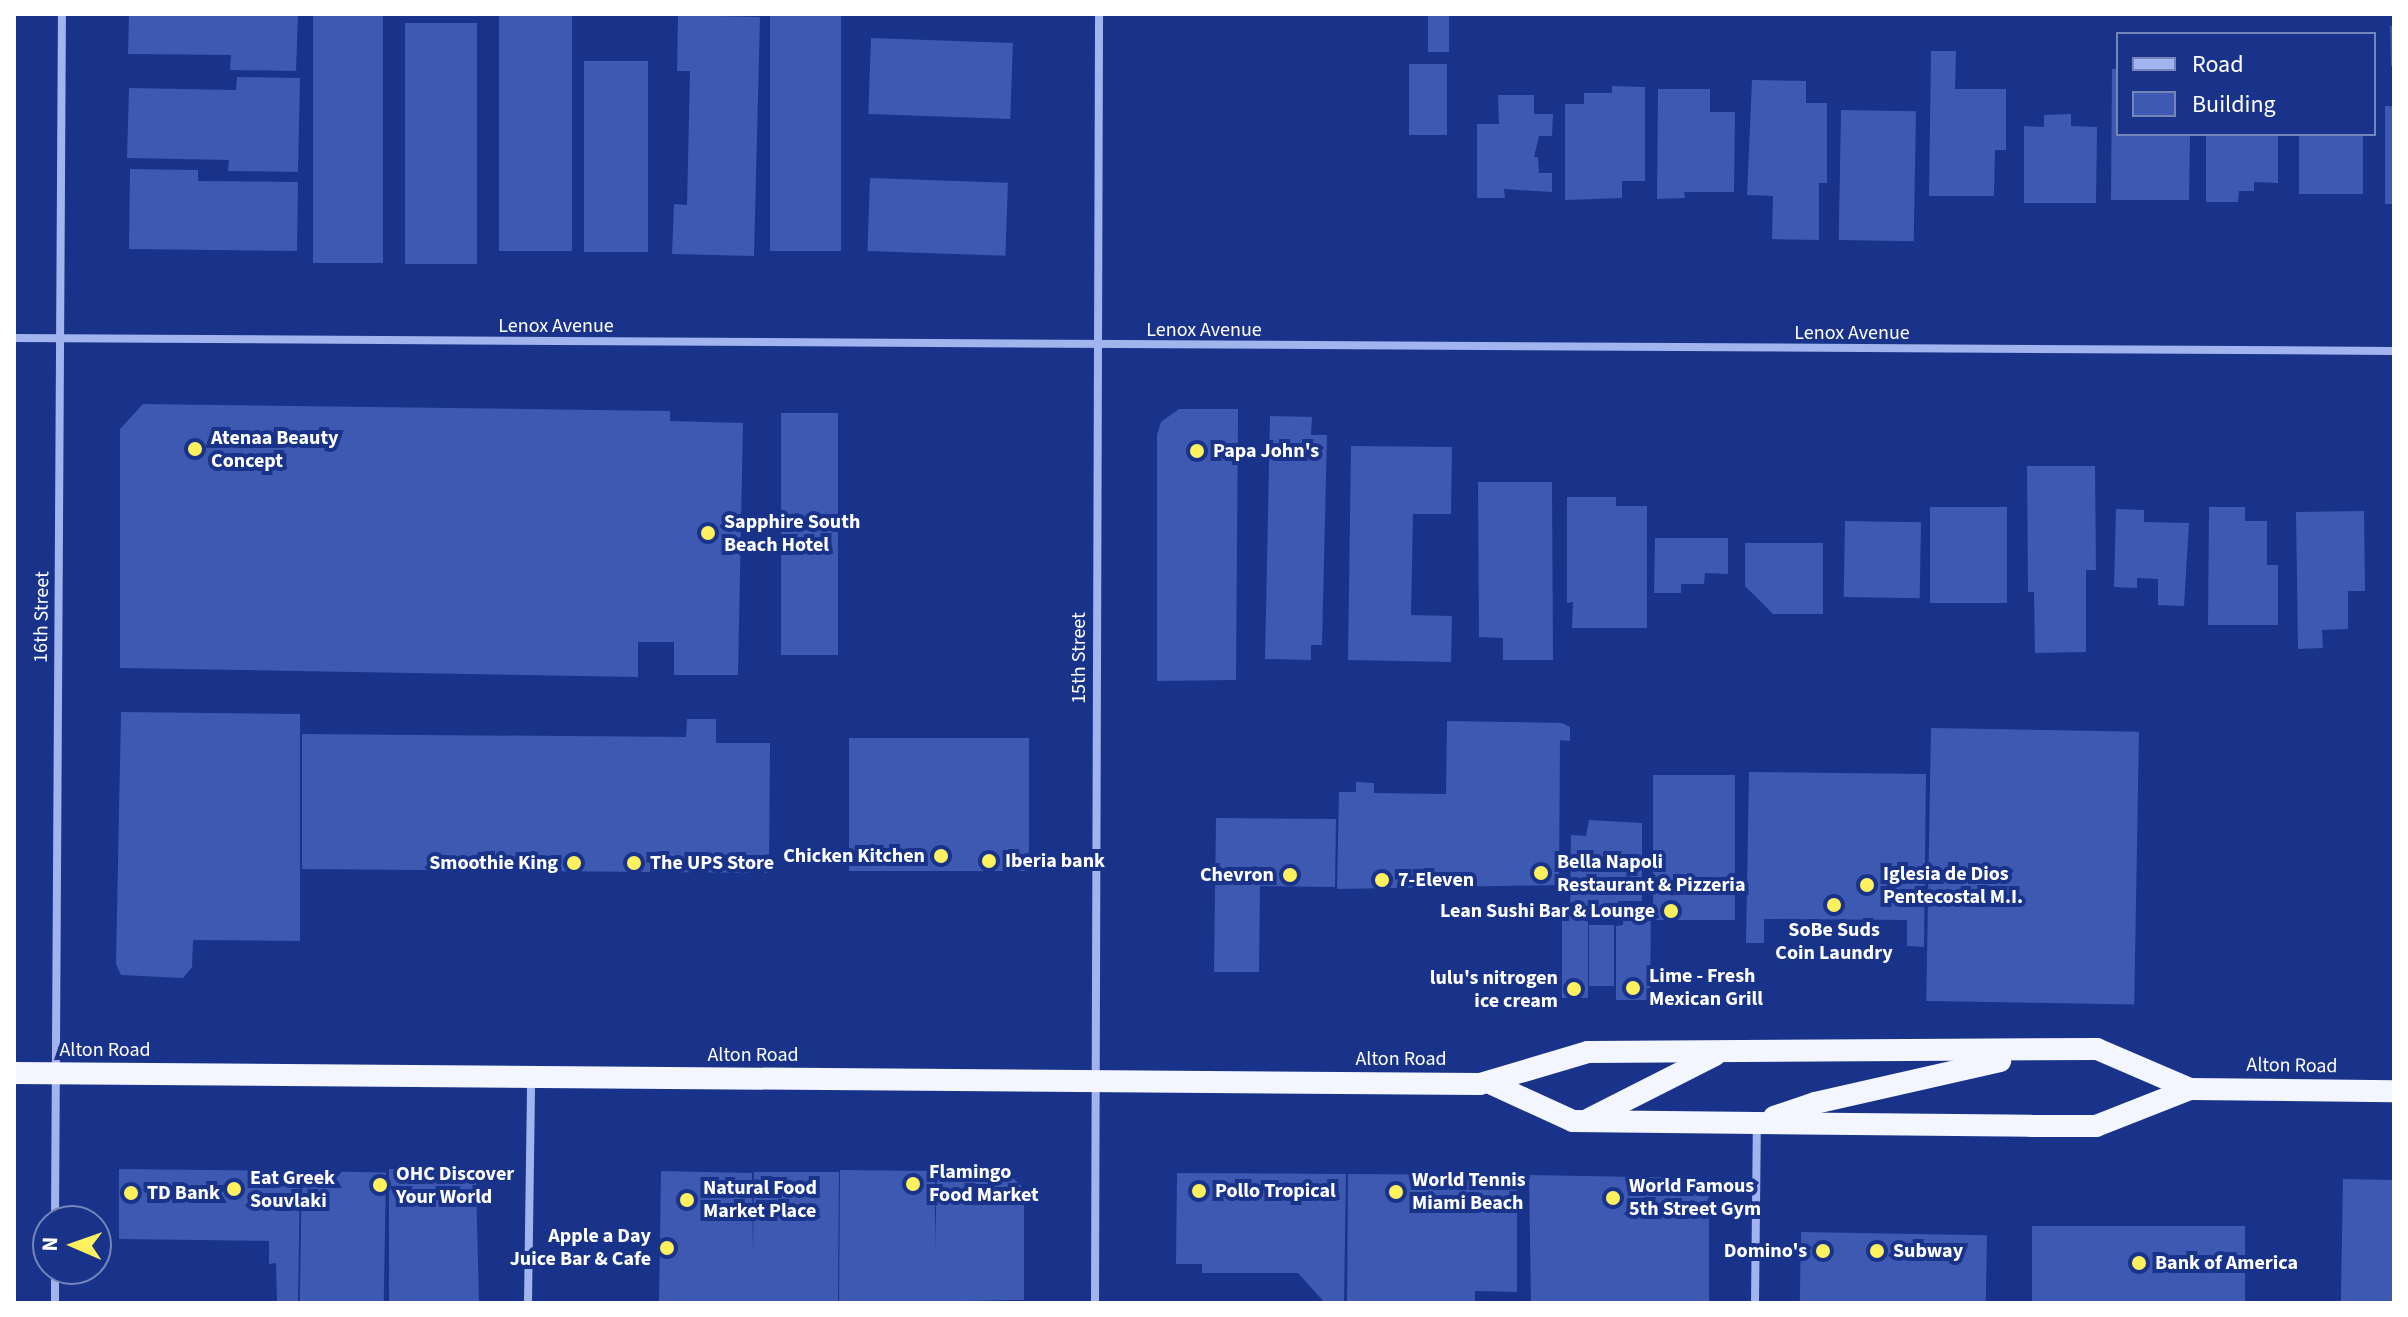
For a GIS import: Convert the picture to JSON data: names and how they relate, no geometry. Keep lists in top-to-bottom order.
{
  "streets": {
    "highway": ["Alton Road"],
    "street": ["Lenox Avenue", "16th Street", "15th Street"]
  },
  "crossings": [
    ["Lenox Avenue", "16th Street"],
    ["Lenox Avenue", "15th Street"],
    ["16th Street", "Alton Road"],
    ["15th Street", "Alton Road"]
  ],
  "places": [
    "Atenaa Beauty Concept",
    "Papa John's",
    "Sapphire South Beach Hotel",
    "Chicken Kitchen",
    "Iberia bank",
    "Smoothie King",
    "The UPS Store",
    "Bella Napoli Restaurant & Pizzeria",
    "Chevron",
    "7-Eleven",
    "Iglesia de Dios Pentecostal M.I.",
    "SoBe Suds Coin Laundry",
    "Lean Sushi Bar & Lounge",
    "Lime - Fresh Mexican Grill",
    "lulu's nitrogen ice cream",
    "Flamingo Food Market",
    "OHC Discover Your World",
    "Eat Greek Souvlaki",
    "Pollo Tropical",
    "World Tennis Miami Beach",
    "TD Bank",
    "World Famous 5th Street Gym",
    "Natural Food Market Place",
    "Apple a Day Juice Bar & Cafe",
    "Domino's",
    "Subway",
    "Bank of America"
  ],
  "legend": ["Road", "Building"],
  "north": "left"
}
